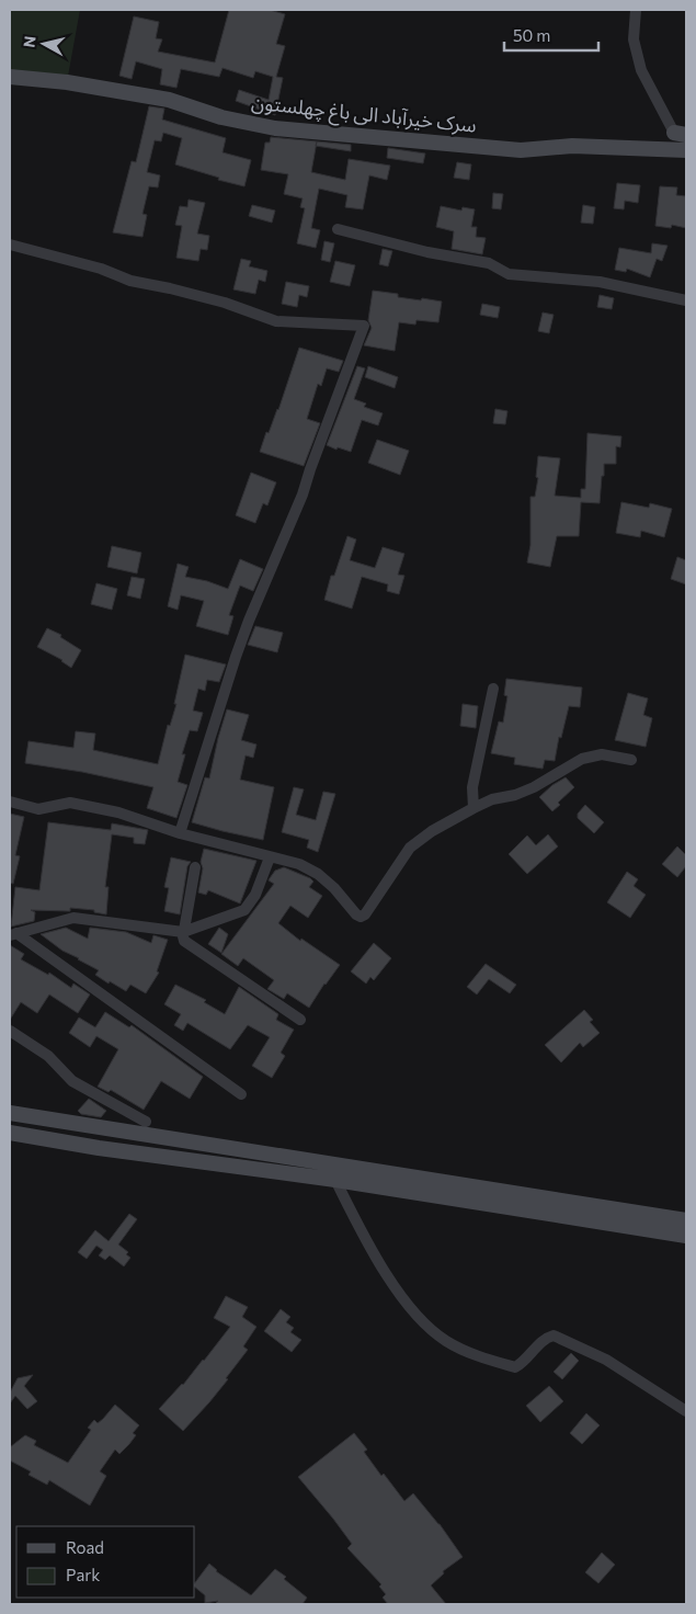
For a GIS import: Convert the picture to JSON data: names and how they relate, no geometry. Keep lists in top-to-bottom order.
{
  "streets": {
    "main road": ["سرک خیرآباد الی باغ چهلستون"]
  },
  "legend": ["Road", "Park"],
  "scale_bar": "50 m",
  "north": "left"
}
